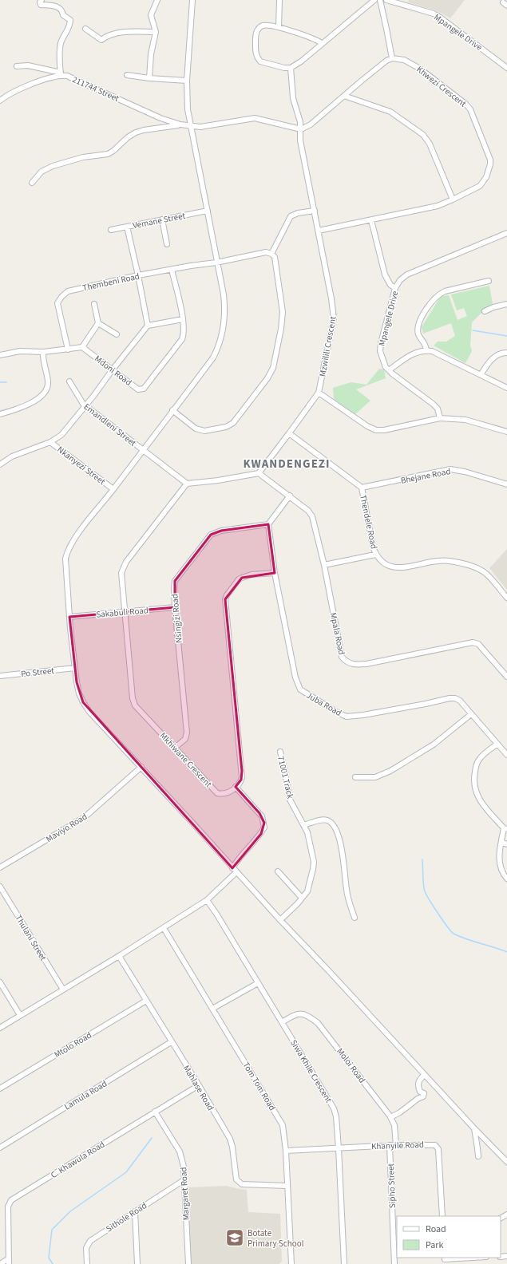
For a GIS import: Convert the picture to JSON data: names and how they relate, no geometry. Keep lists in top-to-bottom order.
{
  "streets": {
    "street": [
      "Mpangele Drive",
      "Khwezi Crescent",
      "211744 Street",
      "Vemane Street",
      "Thembeni Road",
      "Mzwilili Crescent",
      "Mdoni Road",
      "Emandleni Street",
      "Nkanyezi Street",
      "Bhejane Road",
      "Thendele Road",
      "Sakabuli Road",
      "Nsingizi Road",
      "Mpala Road",
      "Po Street",
      "Juba Road",
      "Mkhiwane Crescent",
      "71001 Track",
      "Maviyo Road",
      "Thulani Street",
      "Mtolo Road",
      "Moloi Road",
      "Siwa Khile Crescent",
      "Tom Tom Road",
      "Mahlase Road",
      "Lamula Road",
      "Khanyile Road",
      "C. Khawula Road",
      "Sipho Street",
      "Margaret Road",
      "Sithole Road"
    ]
  },
  "crossings": [
    ["Khwezi Crescent", "Mzwilili Crescent"],
    ["Thembeni Road", "Mdoni Road"],
    ["Mzwilili Crescent", "Thendele Road"],
    ["Mzwilili Crescent", "Mpala Road"],
    ["Bhejane Road", "Thendele Road"],
    ["Sakabuli Road", "Nsingizi Road"],
    ["Sakabuli Road", "Mkhiwane Crescent"],
    ["Nsingizi Road", "Juba Road"],
    ["Nsingizi Road", "Mkhiwane Crescent"],
    ["Mtolo Road", "Mahlase Road"],
    ["Moloi Road", "Siwa Khile Crescent"],
    ["Moloi Road", "Khanyile Road"],
    ["Siwa Khile Crescent", "Khanyile Road"],
    ["Tom Tom Road", "Mahlase Road"],
    ["Tom Tom Road", "Khanyile Road"],
    ["Mahlase Road", "Lamula Road"],
    ["Mahlase Road", "C. Khawula Road"],
    ["Khanyile Road", "Sipho Street"],
    ["C. Khawula Road", "Margaret Road"],
    ["Margaret Road", "Sithole Road"]
  ],
  "districts": ["KWANDENGEZI"],
  "places": {
    "school or university": ["Botate Primary School"]
  },
  "legend": ["Road", "Park"]
}
